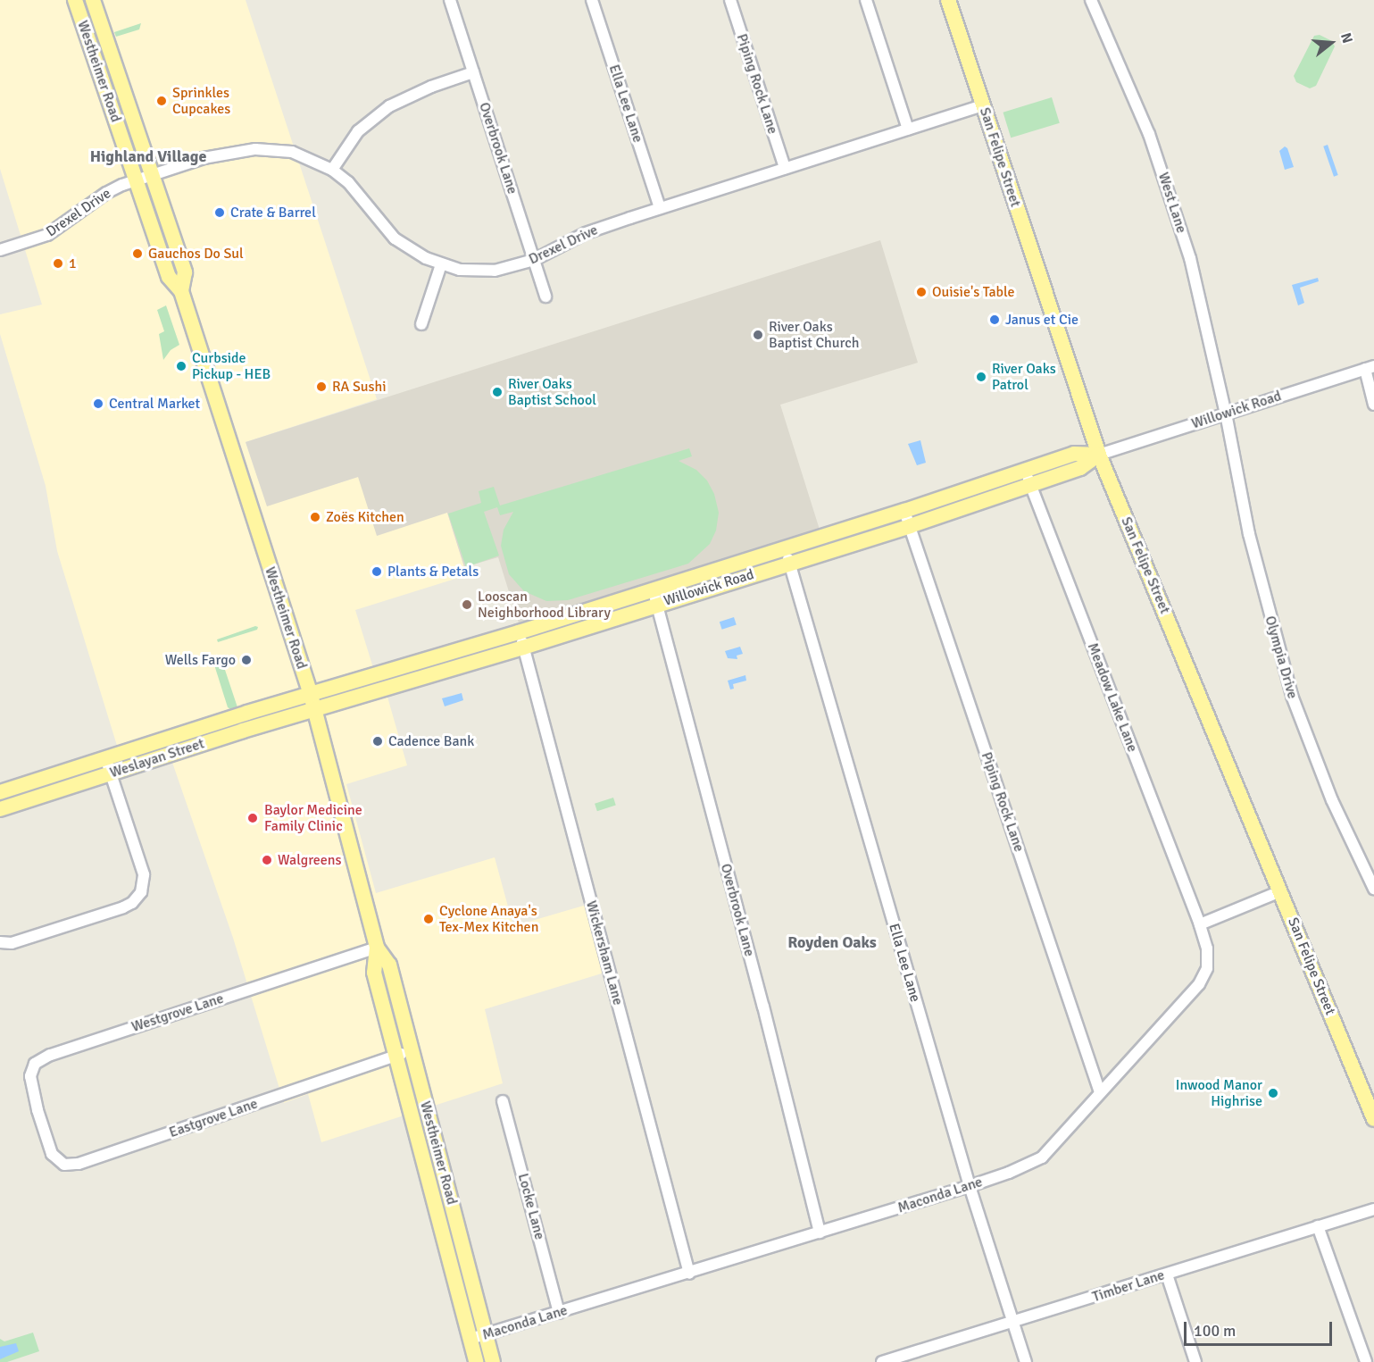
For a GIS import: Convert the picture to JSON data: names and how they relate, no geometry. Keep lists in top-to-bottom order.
{
  "streets": {
    "main road": [
      "Westheimer Road",
      "San Felipe Street",
      "Willowick Road",
      "Weslayan Street"
    ],
    "street": [
      "Piping Rock Lane",
      "Ella Lee Lane",
      "Overbrook Lane",
      "West Lane",
      "Drexel Drive",
      "Olympia Drive",
      "Meadow Lake Lane",
      "Wickersham Lane",
      "Westgrove Lane",
      "Eastgrove Lane",
      "Maconda Lane",
      "Locke Lane",
      "Timber Lane"
    ]
  },
  "crossings": [
    ["Westheimer Road", "Drexel Drive"],
    ["Westheimer Road", "Willowick Road"],
    ["Westheimer Road", "Weslayan Street"],
    ["Westheimer Road", "Westgrove Lane"],
    ["Westheimer Road", "Eastgrove Lane"],
    ["Westheimer Road", "Maconda Lane"],
    ["Piping Rock Lane", "Drexel Drive"],
    ["Piping Rock Lane", "Willowick Road"],
    ["Piping Rock Lane", "Maconda Lane"],
    ["Ella Lee Lane", "Drexel Drive"],
    ["Ella Lee Lane", "Willowick Road"],
    ["Ella Lee Lane", "Maconda Lane"],
    ["Ella Lee Lane", "Timber Lane"],
    ["Overbrook Lane", "Drexel Drive"],
    ["Overbrook Lane", "Willowick Road"],
    ["Overbrook Lane", "Maconda Lane"],
    ["San Felipe Street", "Drexel Drive"],
    ["San Felipe Street", "Willowick Road"],
    ["West Lane", "Willowick Road"],
    ["West Lane", "Olympia Drive"],
    ["Willowick Road", "Olympia Drive"],
    ["Willowick Road", "Meadow Lake Lane"],
    ["Willowick Road", "Weslayan Street"],
    ["Willowick Road", "Wickersham Lane"],
    ["Meadow Lake Lane", "Maconda Lane"],
    ["Wickersham Lane", "Maconda Lane"],
    ["Westgrove Lane", "Eastgrove Lane"],
    ["Maconda Lane", "Locke Lane"]
  ],
  "districts": ["Highland Village", "Royden Oaks"],
  "places": [
    "Sprinkles Cupcakes",
    "Crate & Barrel",
    "Gauchos Do Sul",
    "1",
    "Ouisie's Table",
    "Janus et Cie",
    "River Oaks Baptist Church",
    "Curbside Pickup - HEB",
    "River Oaks Patrol",
    "RA Sushi",
    "River Oaks Baptist School",
    "Central Market",
    "Zoës Kitchen",
    "Plants & Petals",
    "Looscan Neighborhood Library",
    "Wells Fargo",
    "Cadence Bank",
    "Baylor Medicine Family Clinic",
    "Walgreens",
    "Cyclone Anaya's Tex-Mex Kitchen",
    "Inwood Manor Highrise"
  ],
  "scale_bar": "100 m",
  "north": "right"
}
